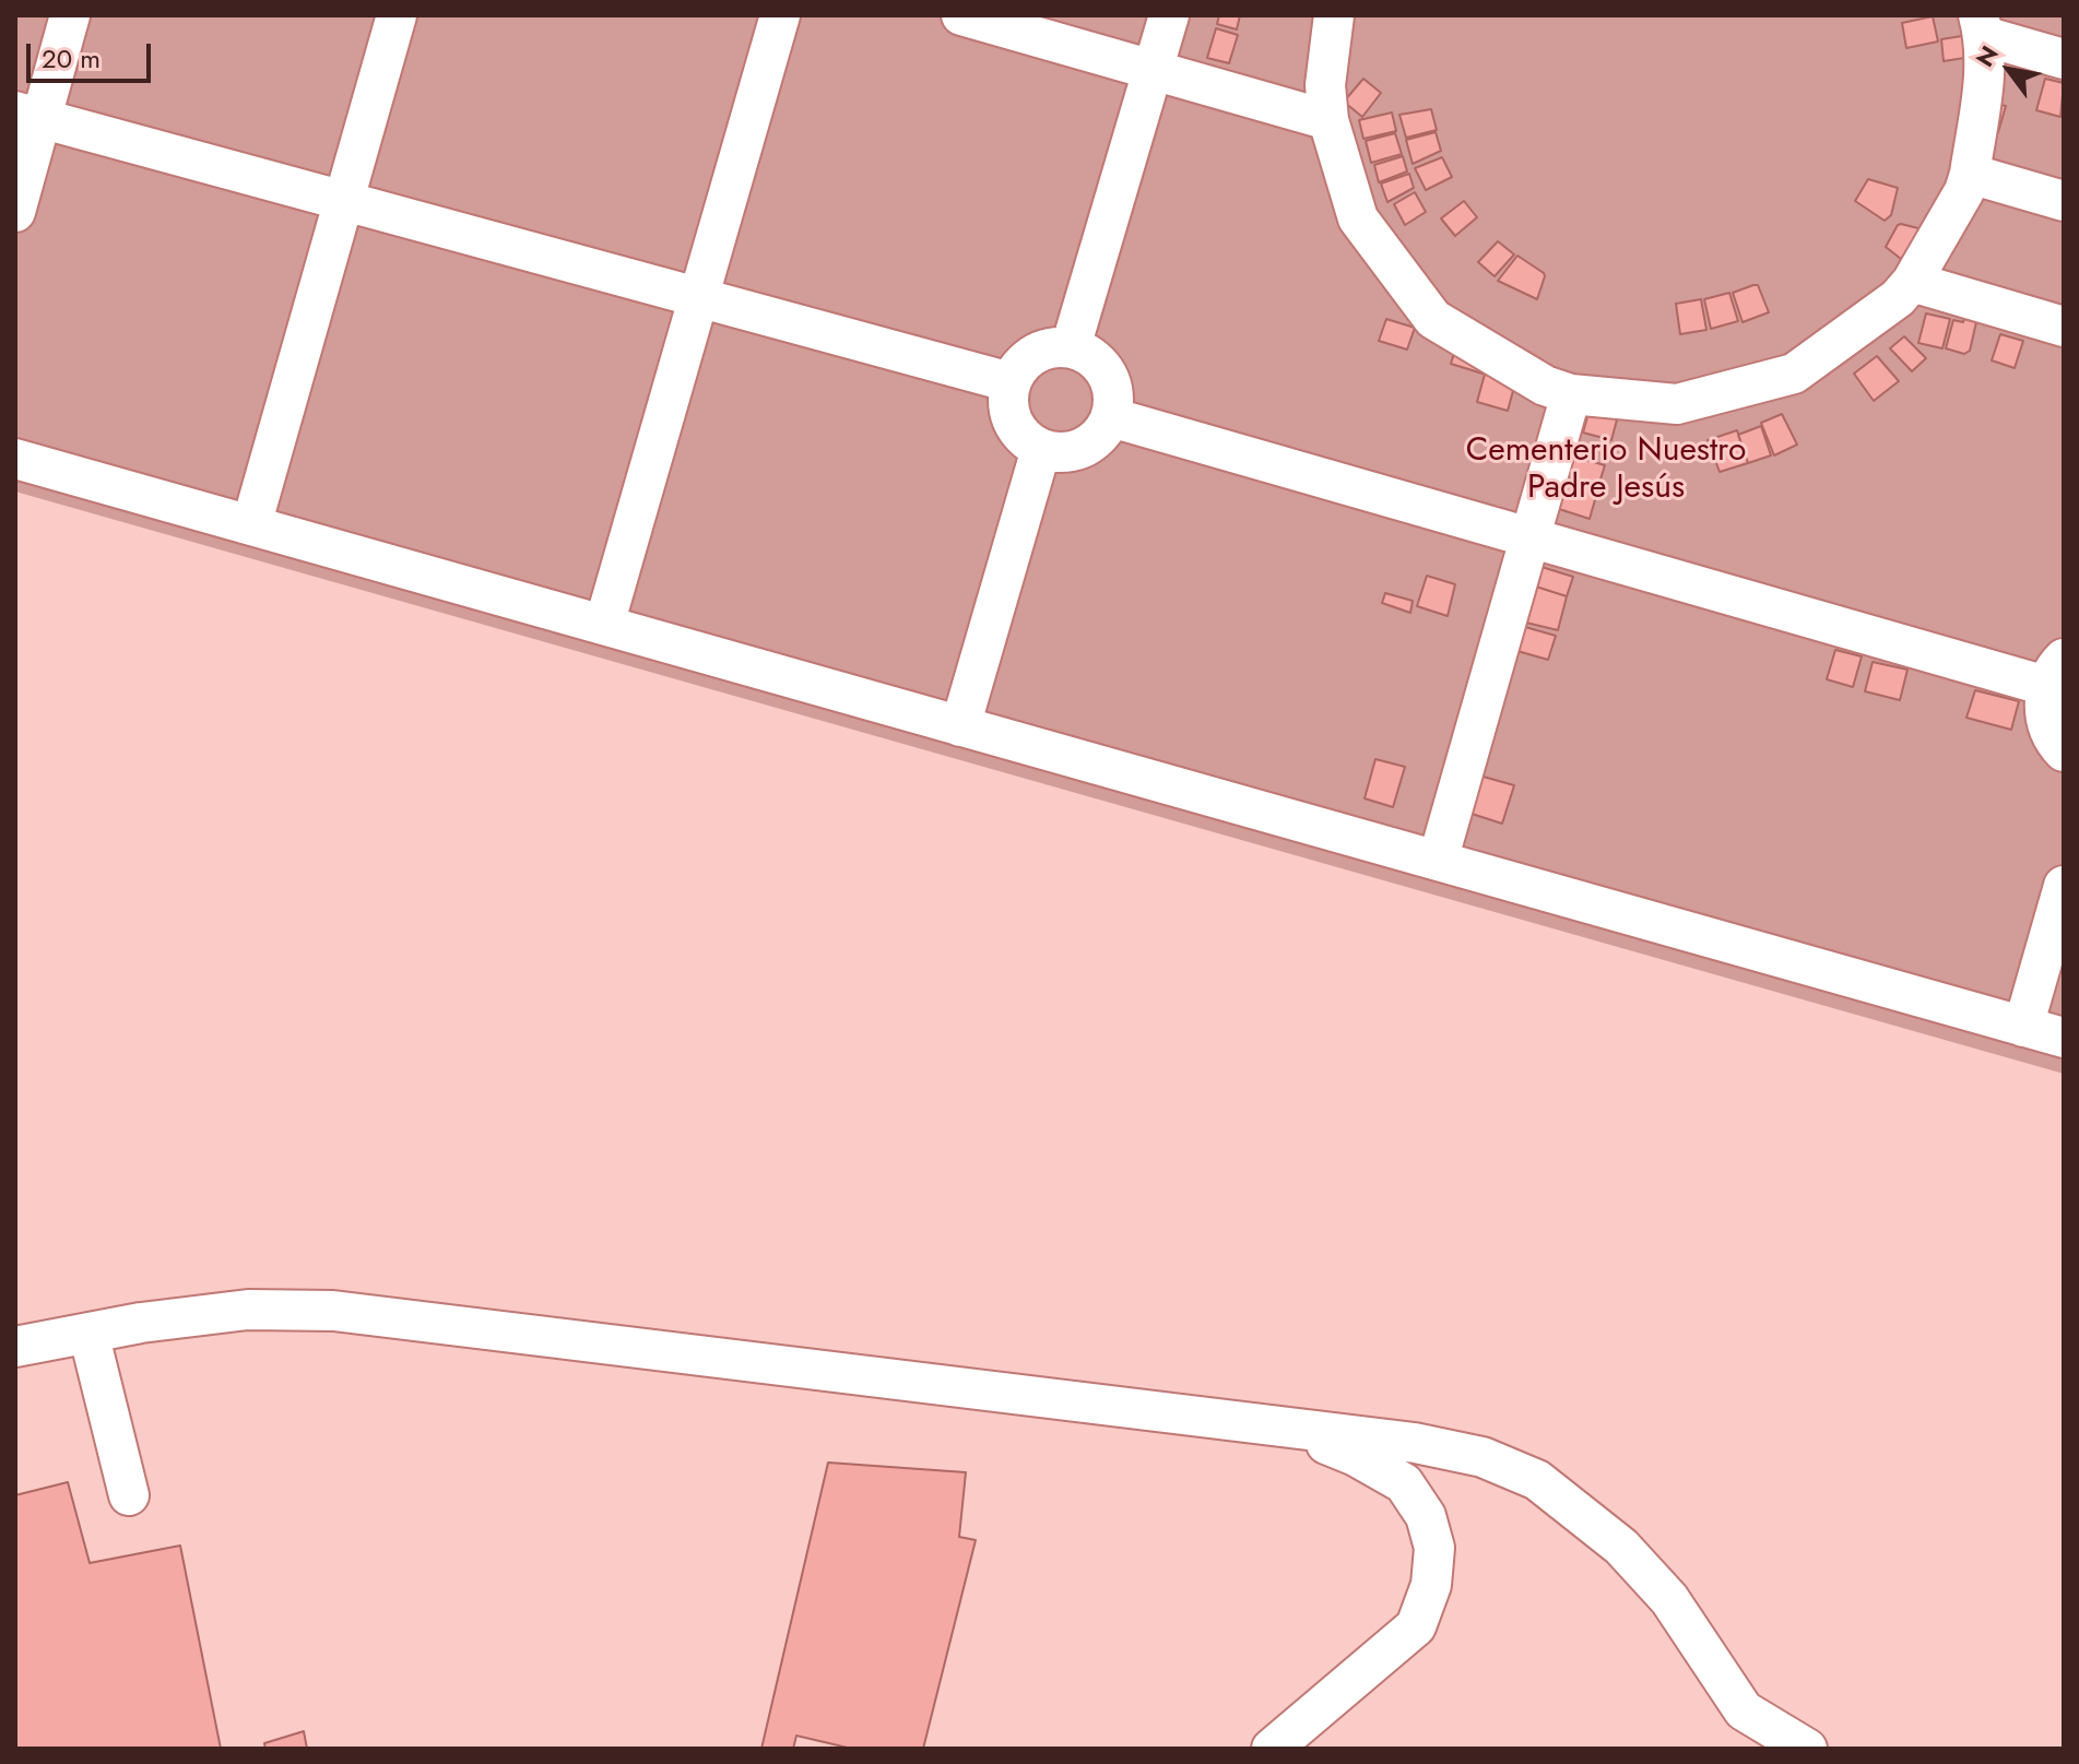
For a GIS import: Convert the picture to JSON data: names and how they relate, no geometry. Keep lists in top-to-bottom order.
{
  "parks": ["Cementerio Nuestro Padre Jesús"],
  "scale_bar": "20 m",
  "north": "top left"
}
